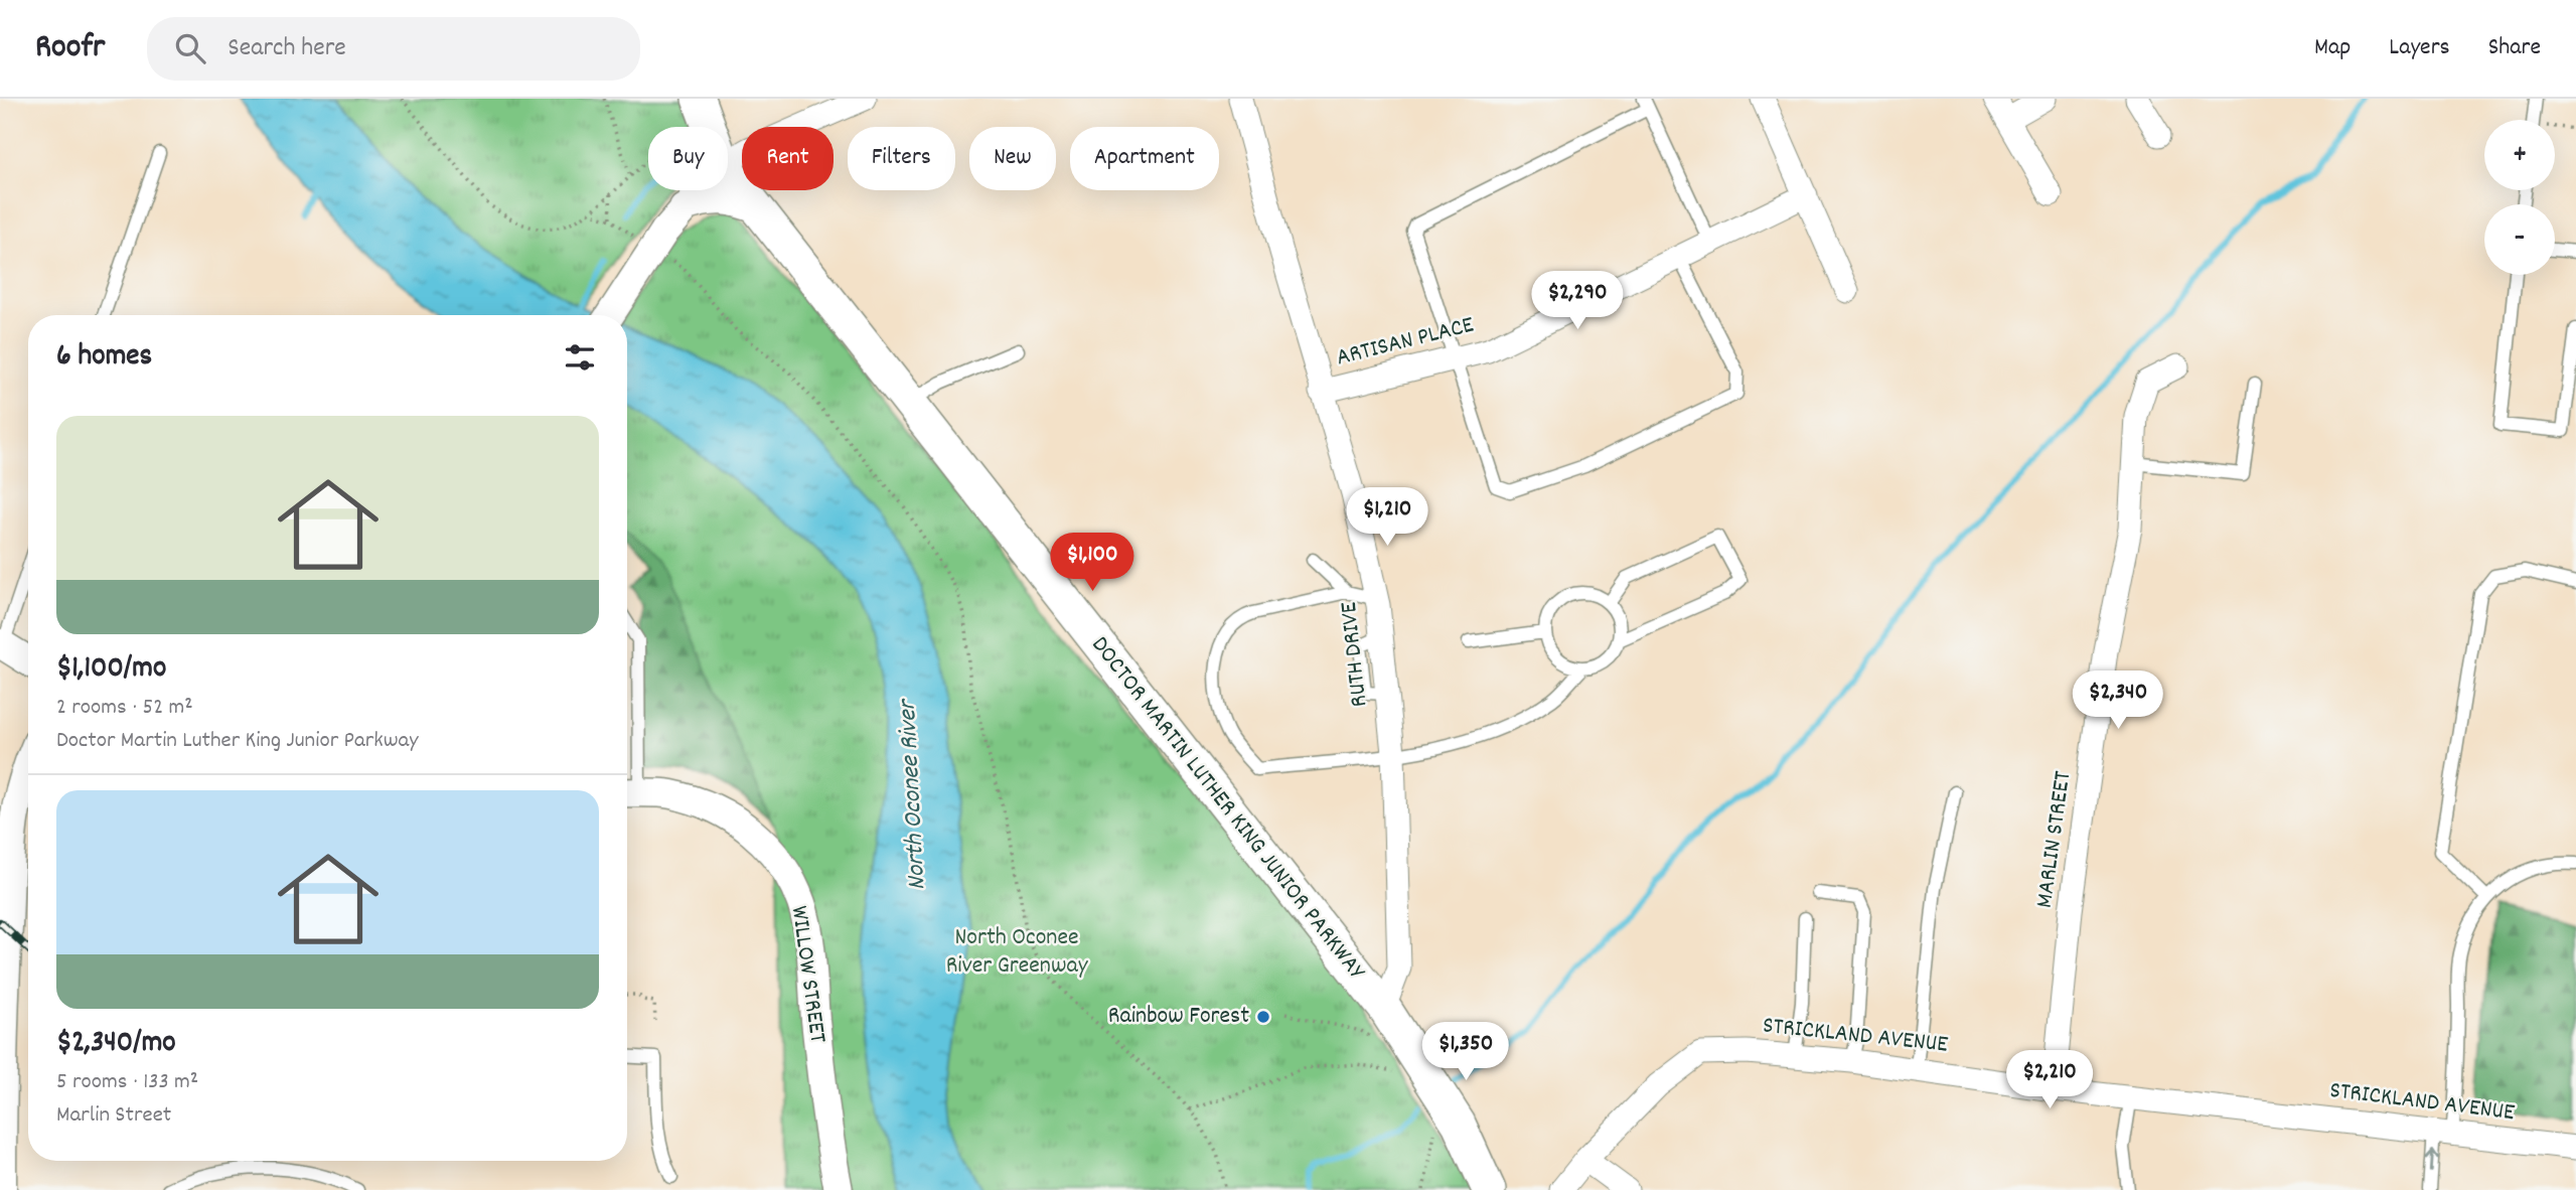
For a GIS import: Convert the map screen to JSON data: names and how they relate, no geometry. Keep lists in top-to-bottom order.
{
  "streets": {
    "main road": ["DOCTOR MARTIN LUTHER KING JUNIOR PARKWAY"],
    "street": [
      "ARTISAN PLACE",
      "RUTH DRIVE",
      "MARLIN STREET",
      "WILLOW STREET",
      "STRICKLAND AVENUE"
    ]
  },
  "crossings": [
    ["ARTISAN PLACE", "RUTH DRIVE"],
    ["RUTH DRIVE", "DOCTOR MARTIN LUTHER KING JUNIOR PARKWAY"],
    ["MARLIN STREET", "STRICKLAND AVENUE"]
  ],
  "water": ["North Oconee River"],
  "parks": ["North Oconee River Greenway"],
  "places": ["Rainbow Forest"],
  "page": {
    "header": "Roofr",
    "search": "Search here",
    "nav": ["Map", "Layers", "Share"],
    "map_buttons": ["+", "−"],
    "chip": [
      "Buy",
      "Rent",
      "Filters",
      "New",
      "Apartment"
    ],
    "price": [
      "$2,290",
      "$1,210",
      "$1,100",
      "$2,340",
      "$1,350",
      "$2,210"
    ],
    "heading": "6 homes",
    "list": [
      {
        "name": "$1,100/mo",
        "note": "2 rooms · 52 m² · Doctor Martin Luther King Junior Parkway"
      },
      {
        "name": "$2,340/mo",
        "note": "5 rooms · 133 m² · Marlin Street"
      }
    ]
  }
}
